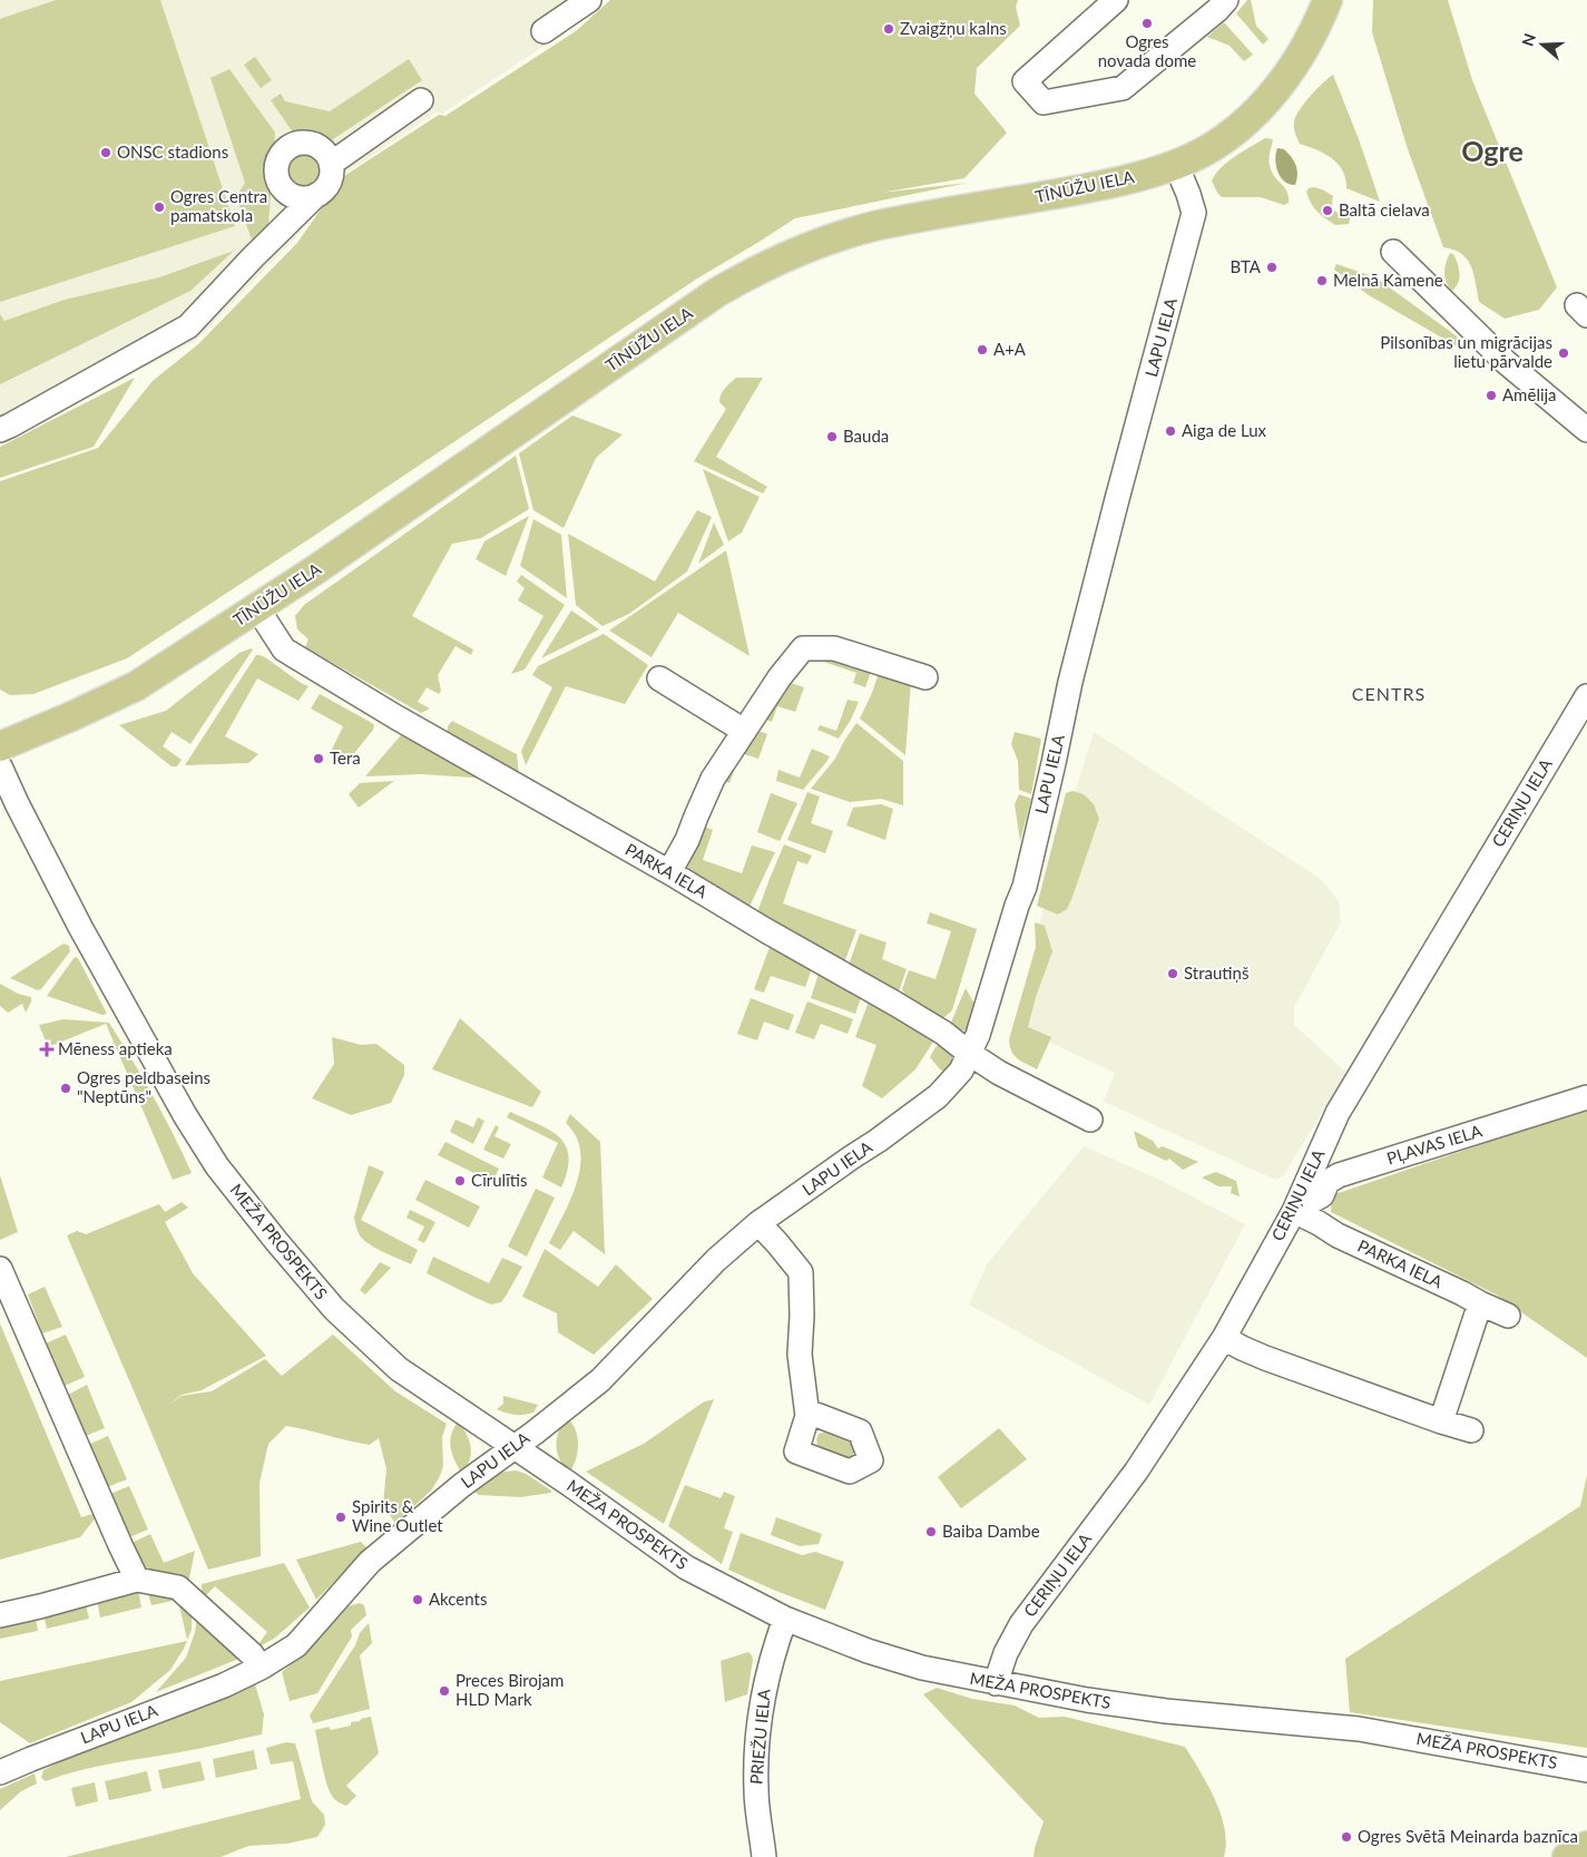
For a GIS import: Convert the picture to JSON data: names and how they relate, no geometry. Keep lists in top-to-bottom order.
{
  "streets": {
    "main road": ["TĪNŪŽU IELA"],
    "street": [
      "LAPU IELA",
      "CERIŅU IELA",
      "PARKA IELA",
      "PĻAVAS IELA",
      "MEŽA PROSPEKTS",
      "PRIEŽU IELA"
    ]
  },
  "crossings": [
    ["TĪNŪŽU IELA", "LAPU IELA"],
    ["TĪNŪŽU IELA", "PARKA IELA"],
    ["LAPU IELA", "PARKA IELA"],
    ["LAPU IELA", "MEŽA PROSPEKTS"],
    ["CERIŅU IELA", "PARKA IELA"],
    ["CERIŅU IELA", "PĻAVAS IELA"],
    ["CERIŅU IELA", "MEŽA PROSPEKTS"],
    ["PARKA IELA", "PĻAVAS IELA"],
    ["MEŽA PROSPEKTS", "PRIEŽU IELA"]
  ],
  "districts": ["Ogre", "CENTRS"],
  "places": {
    "other": [
      "Ogres novada dome",
      "Zvaigžņu kalns",
      "ONSC stadions",
      "Ogres Centra pamatskola",
      "Baltā cielava",
      "BTA",
      "Melnā Kamene",
      "A+A",
      "Pilsonības un migrācijas lietu pārvalde",
      "Amēlija",
      "Aiga de Lux",
      "Bauda",
      "Tera",
      "Strautiņš",
      "Ogres peldbaseins \"Neptūns\"",
      "Cīrulītis",
      "Spirits & Wine Outlet",
      "Baiba Dambe",
      "Akcents",
      "Preces Birojam HLD Mark",
      "Ogres Svētā Meinarda baznīca"
    ],
    "health": ["Mēness aptieka"]
  },
  "north": "left"
}
